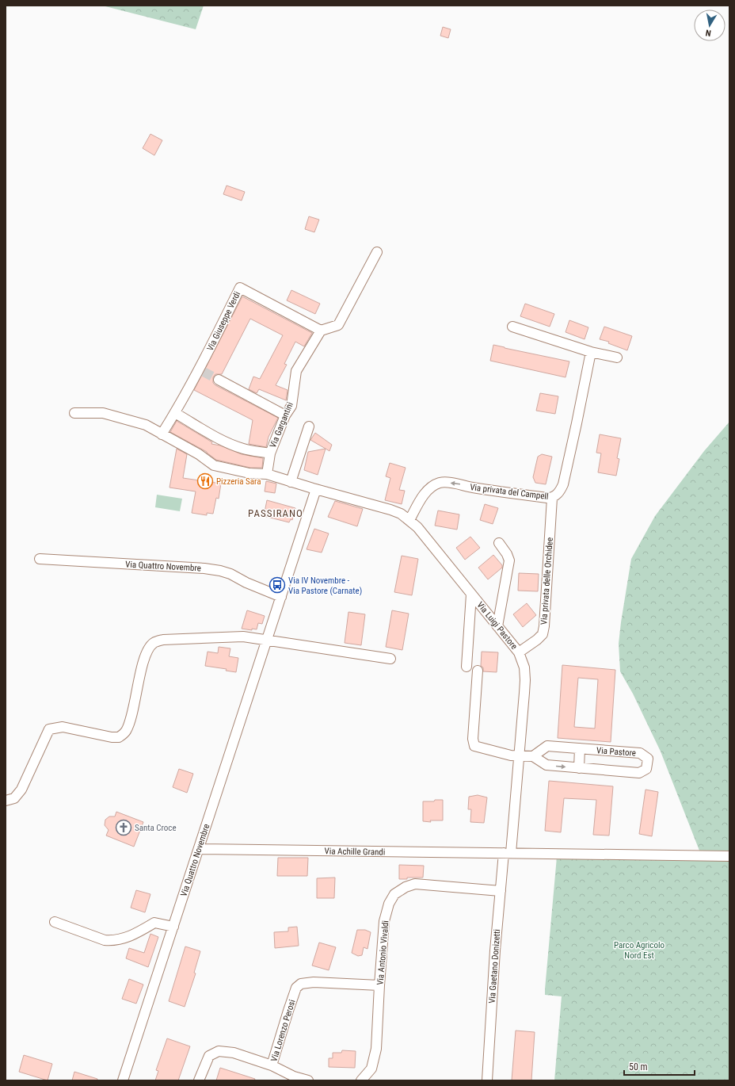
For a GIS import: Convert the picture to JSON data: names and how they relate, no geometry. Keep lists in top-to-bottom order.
{
  "streets": {
    "street": [
      "Via Giuseppe Verdi",
      "Via Gargantini",
      "Via privata del Campell",
      "Via Quattro Novembre",
      "Via privata delle Orchidee",
      "Via Luigi Pastore",
      "Via Pastore",
      "Via Achille Grandi",
      "Via Antonio Vivaldi",
      "Via Gaetano Donizetti",
      "Via Lorenzo Perosi"
    ]
  },
  "crossings": [
    ["Via Giuseppe Verdi", "Via Gargantini"],
    ["Via privata del Campell", "Via privata delle Orchidee"],
    ["Via privata del Campell", "Via Luigi Pastore"],
    ["Via Quattro Novembre", "Via Luigi Pastore"],
    ["Via Quattro Novembre", "Via Achille Grandi"],
    ["Via privata delle Orchidee", "Via Luigi Pastore"],
    ["Via Luigi Pastore", "Via Achille Grandi"],
    ["Via Luigi Pastore", "Via Gaetano Donizetti"],
    ["Via Achille Grandi", "Via Gaetano Donizetti"],
    ["Via Antonio Vivaldi", "Via Gaetano Donizetti"],
    ["Via Antonio Vivaldi", "Via Lorenzo Perosi"]
  ],
  "one_way": ["Via privata del Campell"],
  "districts": ["PASSIRANO"],
  "parks": ["Parco Agricolo Nord Est"],
  "places": {
    "restaurant": ["Pizzeria Sara"],
    "bus stop": ["Via IV Novembre - Via Pastore (Carnate)"],
    "church": ["Santa Croce"]
  },
  "scale_bar": "50 m",
  "north": "bottom"
}
